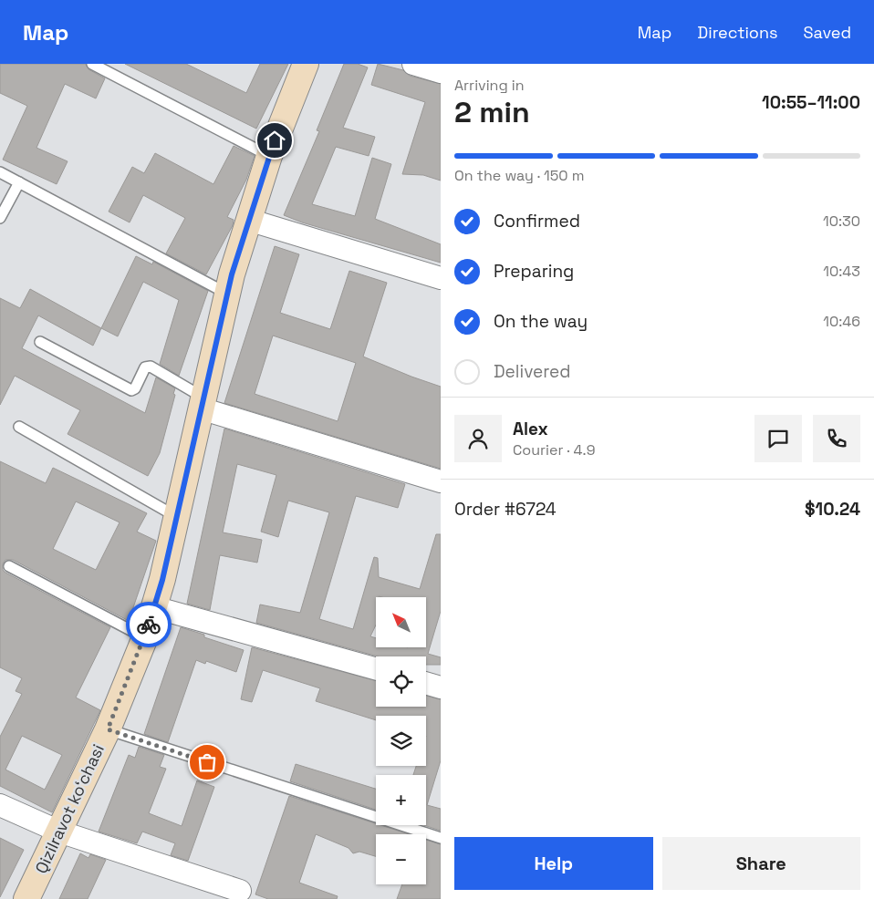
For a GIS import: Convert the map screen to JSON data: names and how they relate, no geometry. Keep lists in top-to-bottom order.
{
  "streets": {
    "street": ["Qizilravot koʻchasi"]
  },
  "north": "top left",
  "page": {
    "header": "Map",
    "nav": ["Map", "Directions", "Saved"],
    "heading": ["2 min", "Arriving in", "10:55–11:00"],
    "panel": [
      "Alex",
      "Courier · 4.9",
      "Order #6724",
      "$10.24"
    ],
    "bar": "On the way · 150 m",
    "list": [
      ["Confirmed", "10:30"],
      ["Preparing", "10:43"],
      ["On the way", "10:46"],
      "Delivered"
    ],
    "map_buttons": ["+", "−"],
    "buttons": ["Help", "Share"]
  }
}
